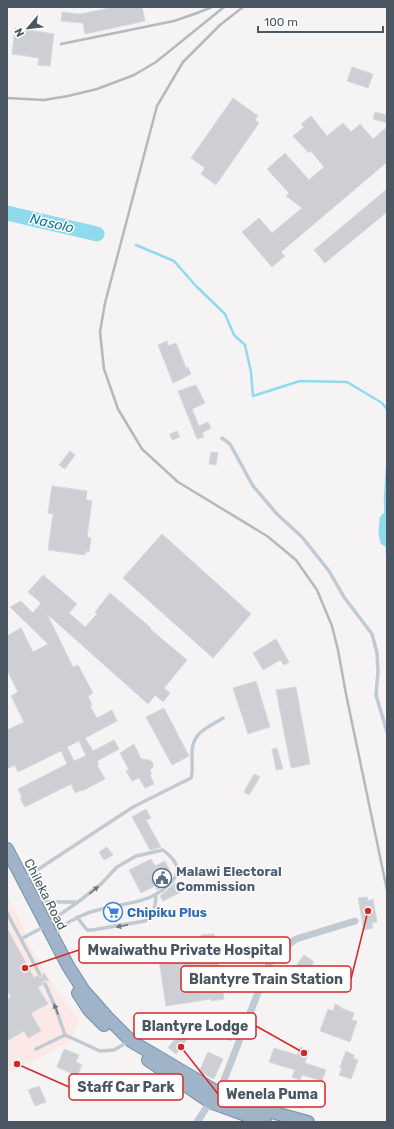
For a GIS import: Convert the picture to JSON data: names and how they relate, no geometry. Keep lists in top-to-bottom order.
{
  "streets": {
    "highway": ["Chileka Road"]
  },
  "water": ["Nasolo"],
  "places": {
    "public building": ["Malawi Electoral Commission"],
    "other": [
      "Blantyre Train Station",
      "Mwaiwathu Private Hospital",
      "Wenela Puma",
      "Blantyre Lodge",
      "Staff Car Park"
    ],
    "supermarket": ["Chipiku Plus"]
  },
  "scale_bar": "100 m",
  "north": "bottom left"
}
